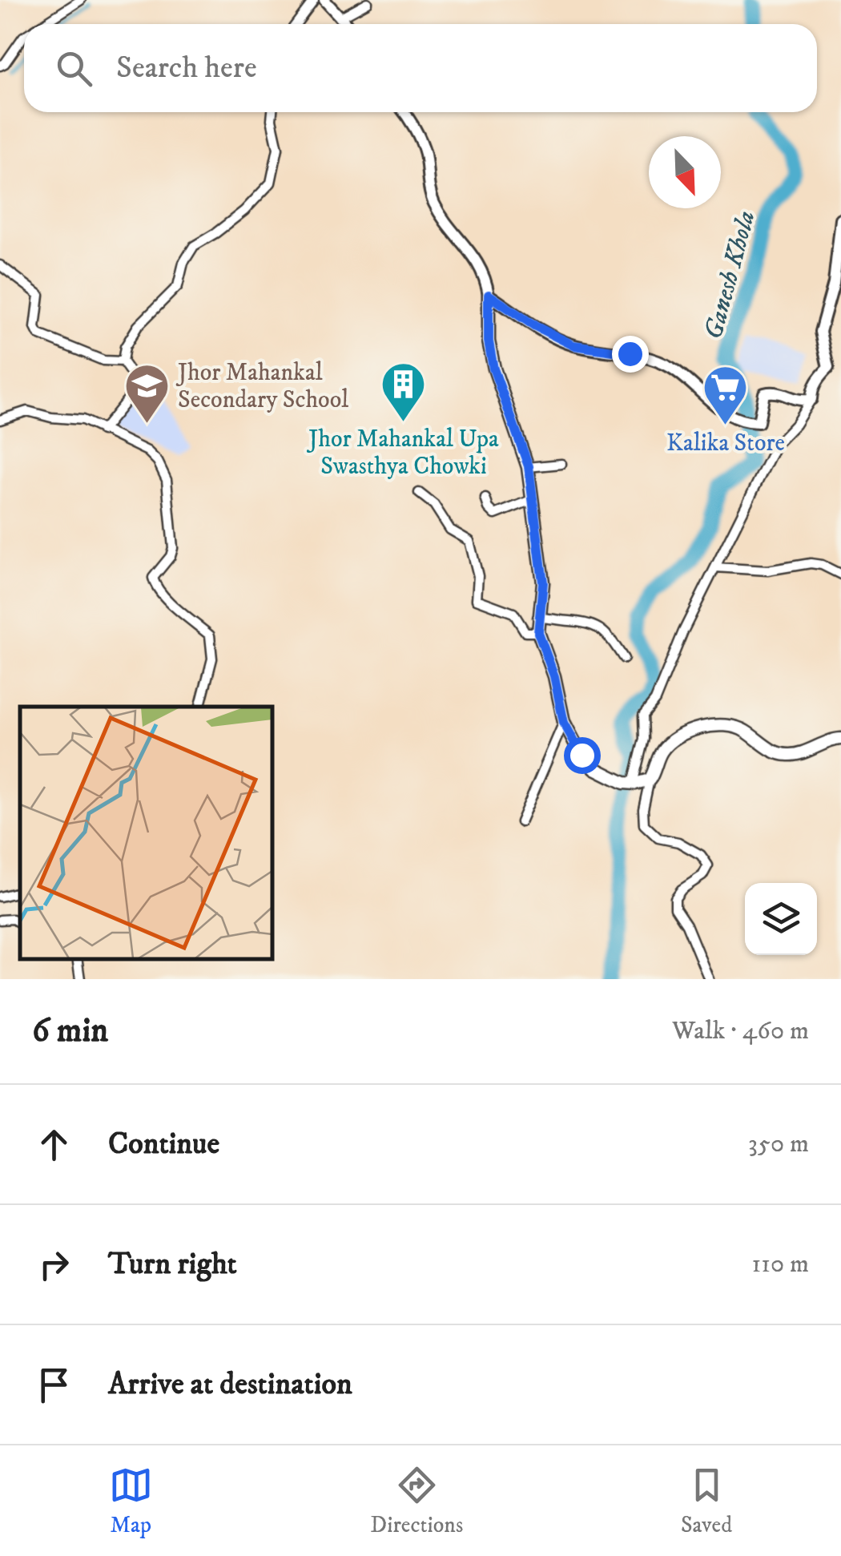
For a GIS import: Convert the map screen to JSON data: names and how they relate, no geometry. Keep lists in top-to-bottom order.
{
  "water": ["Ganesh Khola"],
  "places": {
    "building": ["Jhor Mahankal Upa Swasthya Chowki"],
    "school or university": ["Jhor Mahankal Secondary School"],
    "supermarket": ["Kalika Store"]
  },
  "north": "bottom right",
  "page": {
    "search": "Search here",
    "heading": ["6 min", "Walk · 460 m"],
    "list": [
      ["Continue", "350 m"],
      ["Turn right", "110 m"],
      "Arrive at destination"
    ],
    "nav": ["Map", "Directions", "Saved"]
  }
}
